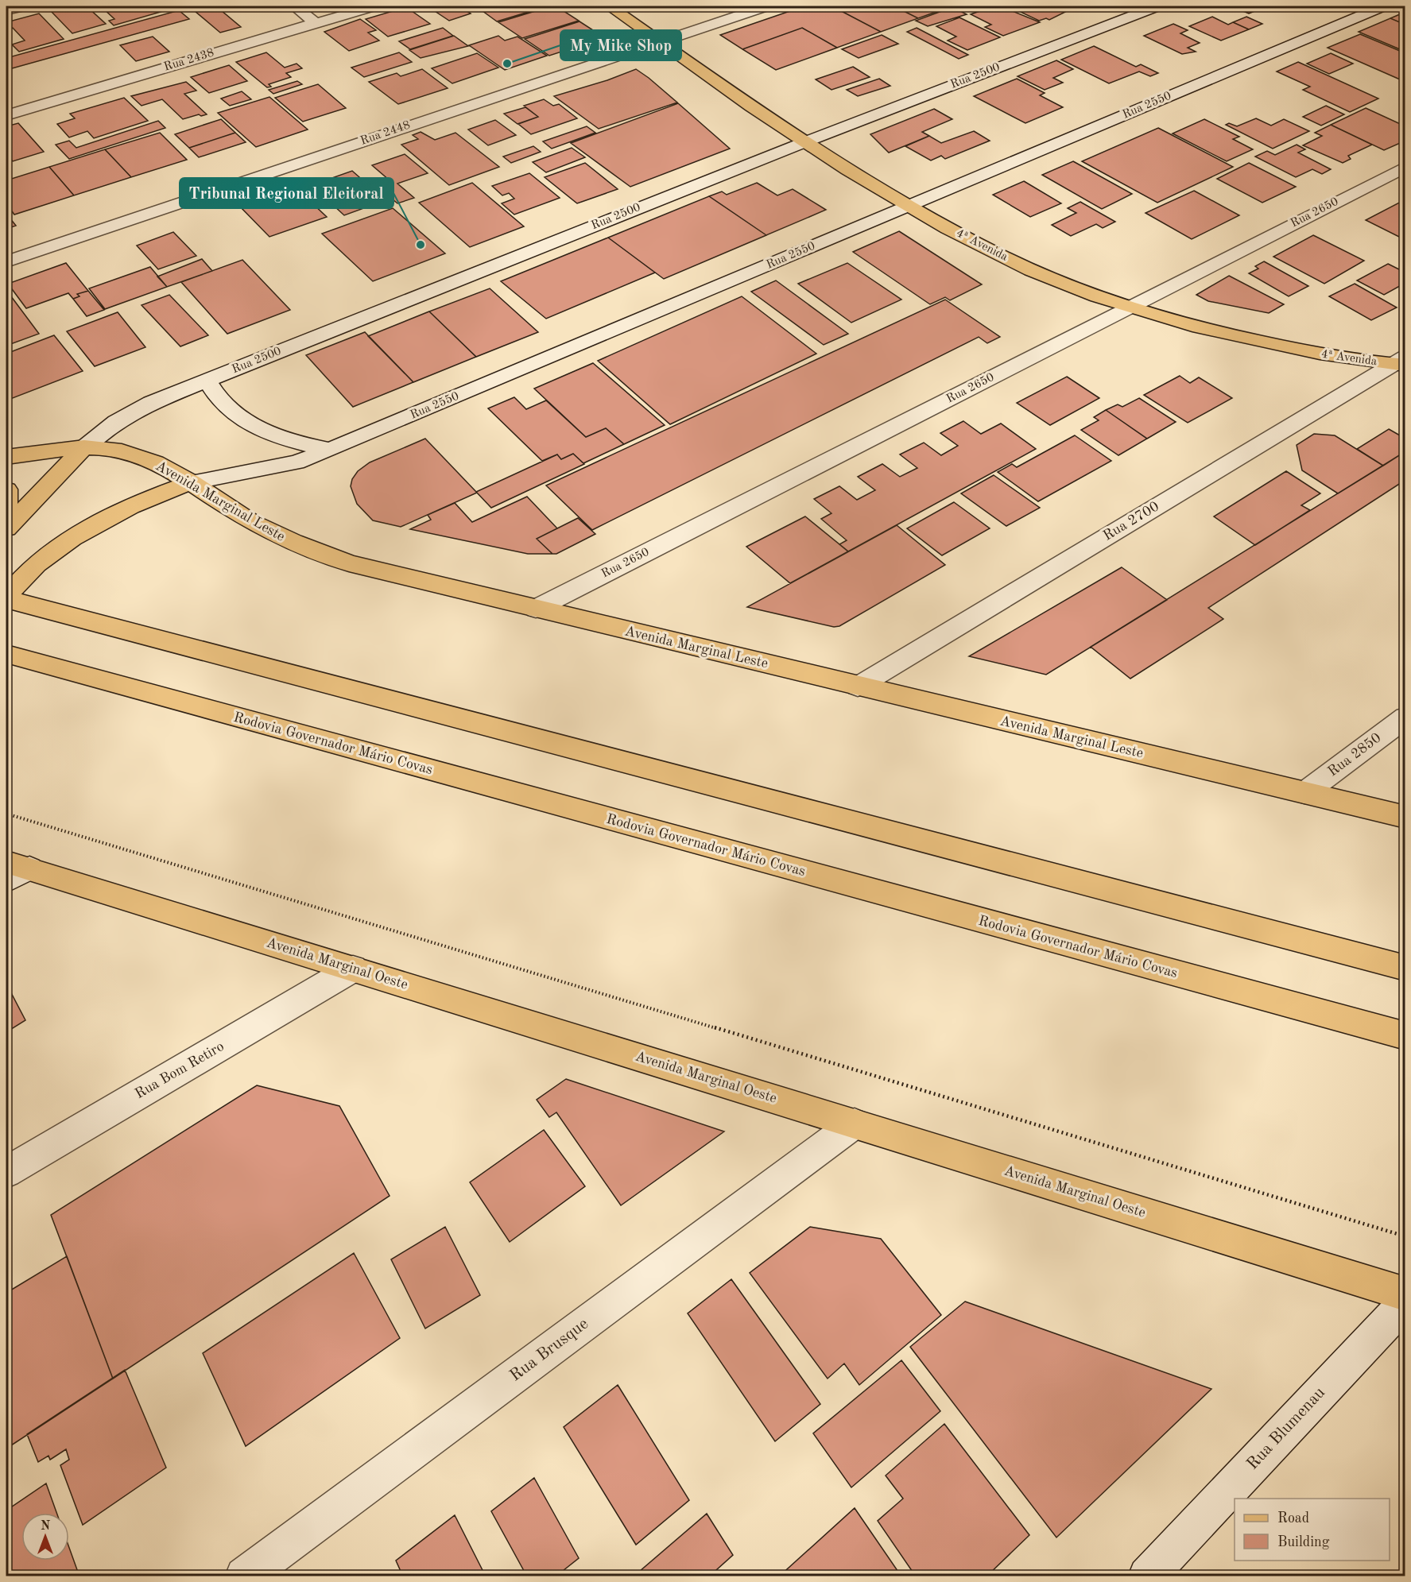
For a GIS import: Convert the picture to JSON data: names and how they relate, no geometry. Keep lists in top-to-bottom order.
{
  "streets": {
    "main road": [
      "4ª Avenida",
      "Avenida Marginal Leste",
      "Rodovia Governador Mário Covas",
      "Avenida Marginal Oeste"
    ],
    "street": [
      "Rua 2438",
      "Rua 2500",
      "Rua 2550",
      "Rua 2448",
      "Rua 2650",
      "Rua 2700",
      "Rua 2850",
      "Rua Bom Retiro",
      "Rua Brusque",
      "Rua Blumenau"
    ]
  },
  "crossings": [
    ["Rua 2500", "4ª Avenida"],
    ["Rua 2500", "Avenida Marginal Leste"],
    ["Rua 2550", "4ª Avenida"],
    ["Rua 2550", "Avenida Marginal Leste"],
    ["Rua 2448", "4ª Avenida"],
    ["Rua 2650", "4ª Avenida"],
    ["Rua 2650", "Avenida Marginal Leste"],
    ["4ª Avenida", "Rua 2700"],
    ["Avenida Marginal Leste", "Rua 2700"],
    ["Avenida Marginal Leste", "Rua 2850"],
    ["Avenida Marginal Oeste", "Rua Bom Retiro"],
    ["Avenida Marginal Oeste", "Rua Brusque"]
  ],
  "places": ["My Mike Shop", "Tribunal Regional Eleitoral"],
  "legend": ["Road", "Building"],
  "north": "top"
}
